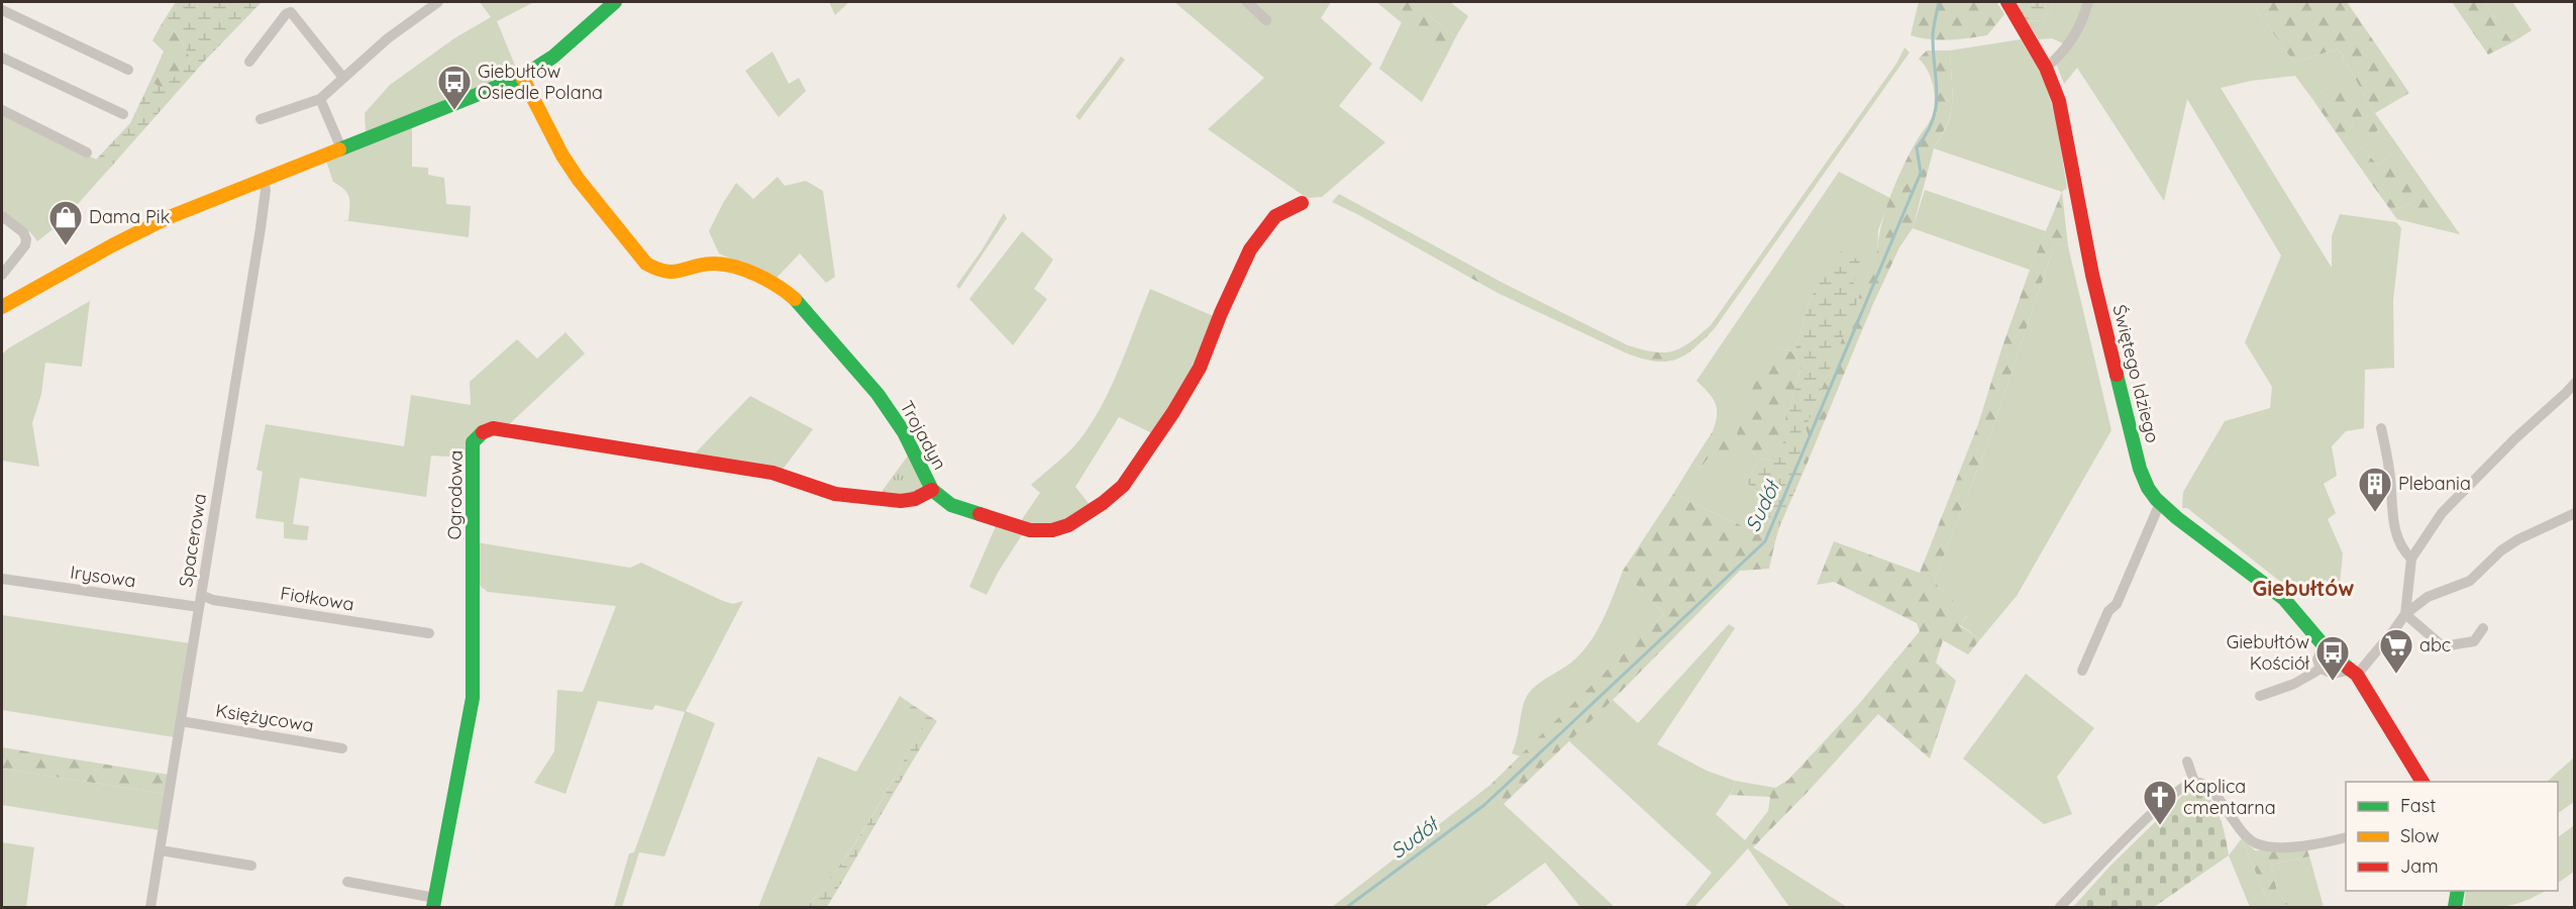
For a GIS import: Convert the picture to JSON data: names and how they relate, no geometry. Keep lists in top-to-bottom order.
{
  "streets": {
    "street": [
      "Świętego Idziego",
      "Trojadyn",
      "Ogrodowa",
      "Spacerowa",
      "Irysowa",
      "Fiołkowa",
      "Księżycowa"
    ]
  },
  "crossings": [
    ["Trojadyn", "Ogrodowa"],
    ["Spacerowa", "Irysowa"],
    ["Spacerowa", "Fiołkowa"],
    ["Spacerowa", "Księżycowa"]
  ],
  "districts": ["Giebułtów"],
  "water": ["Sudół"],
  "places": {
    "bus stop": ["Giebułtów Osiedle Polana", "Giebułtów Kościół"],
    "shop": ["Dama Pik"],
    "building": ["Plebania"],
    "supermarket": ["abc"],
    "church": ["Kaplica cmentarna"]
  },
  "legend": ["Fast", "Slow", "Jam"]
}
